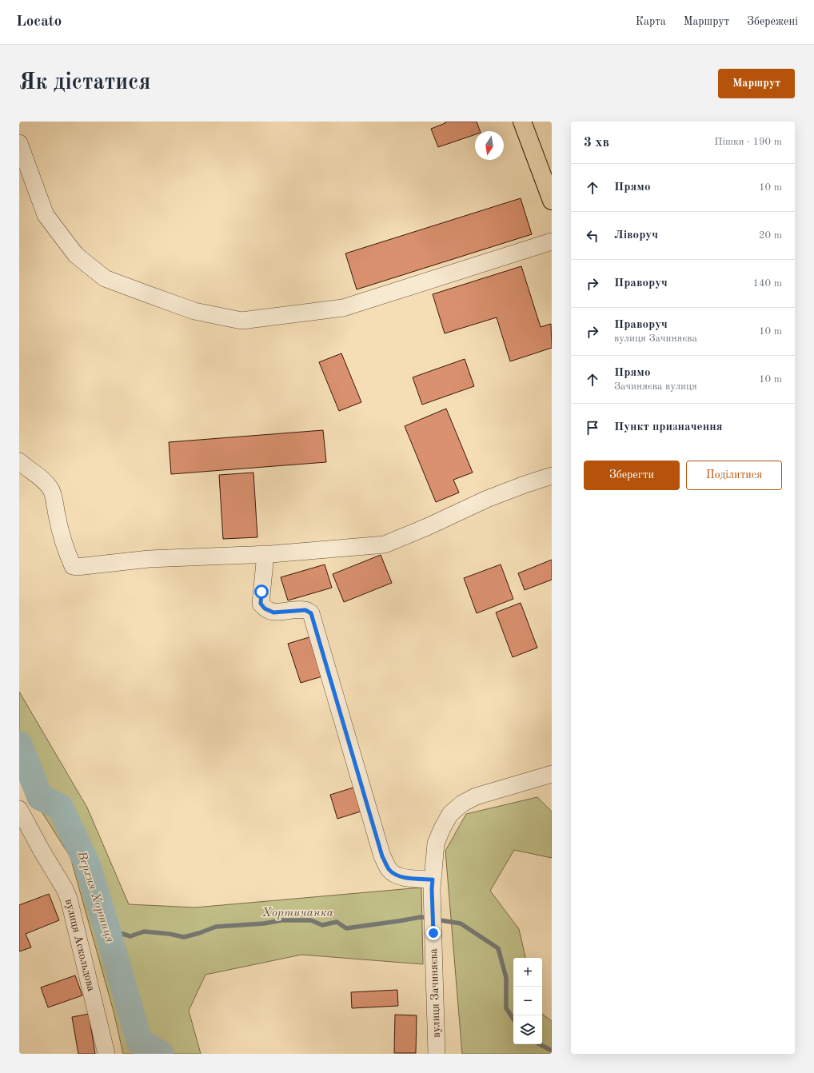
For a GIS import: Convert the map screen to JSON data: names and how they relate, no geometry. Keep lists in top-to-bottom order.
{
  "streets": {
    "street": ["вулиця Аскольдова", "вулиця Зачиняєва"]
  },
  "water": ["Верхня Хортиця", "Хортичанка"],
  "north": "bottom",
  "page": {
    "header": "Locato",
    "nav": ["Карта", "Маршрут", "Збережені"],
    "buttons": [
      "Маршрут",
      ["Зберегти", "Поділитися"]
    ],
    "title": "Як дістатися",
    "heading": ["3 хв", "Пішки · 190 m"],
    "list": [
      ["Прямо", "10 m"],
      ["Ліворуч", "20 m"],
      ["Праворуч", "140 m"],
      ["Праворуч", "вулиця Зачиняєва", "10 m"],
      ["Прямо", "Зачиняєва вулиця", "10 m"],
      "Пункт призначення"
    ],
    "map_buttons": ["+", "−"]
  }
}
